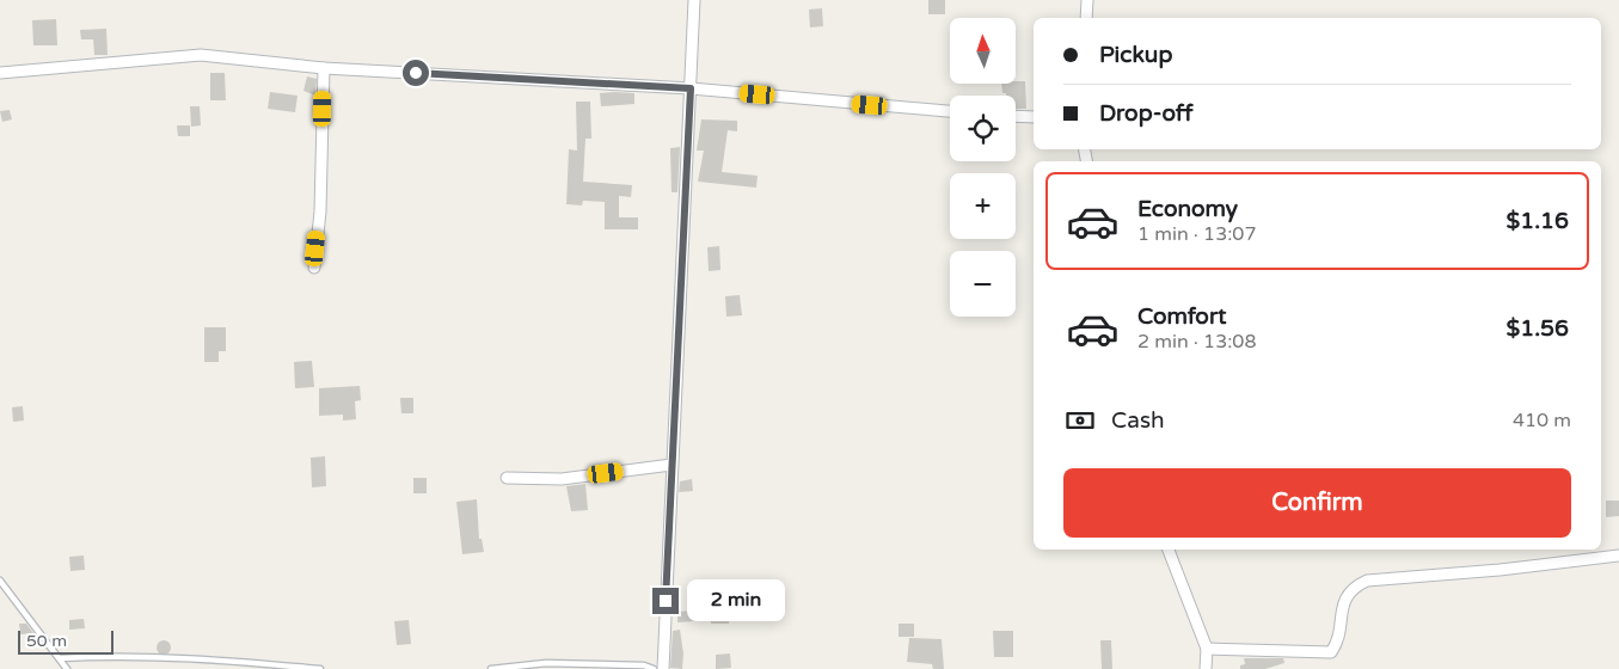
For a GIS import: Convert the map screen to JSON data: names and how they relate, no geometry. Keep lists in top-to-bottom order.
{
  "scale_bar": "50 m",
  "north": "top",
  "page": {
    "map_buttons": ["+", "−"],
    "banner": ["Pickup", "Drop-off"],
    "list": [
      {
        "name": "Economy",
        "note": "1 min · 13:07",
        "value": "$1.16"
      },
      {
        "name": "Comfort",
        "note": "2 min · 13:08",
        "value": "$1.56"
      }
    ],
    "pay": ["Cash", "410 m"],
    "buttons": "Confirm",
    "bubble": "2 min",
    "scale": "50 m"
  }
}
